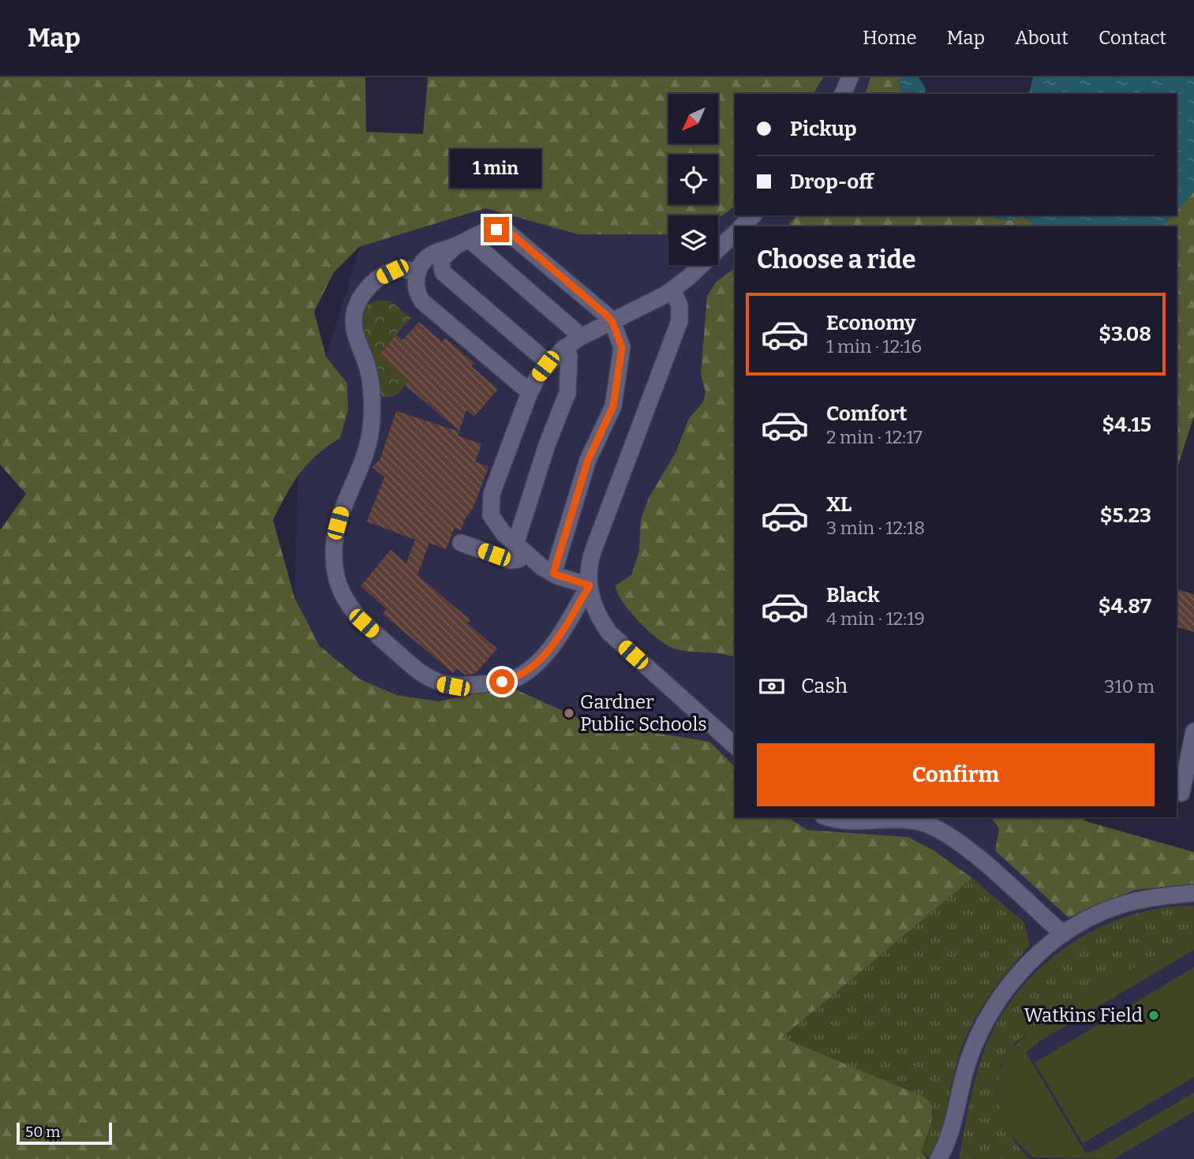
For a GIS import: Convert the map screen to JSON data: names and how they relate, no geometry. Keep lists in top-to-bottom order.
{
  "places": ["Gardner Public Schools", "Watkins Field"],
  "scale_bar": "50 m",
  "north": "bottom left",
  "page": {
    "header": "Map",
    "nav": [
      "Home",
      "Map",
      "About",
      "Contact"
    ],
    "banner": ["Pickup", "Drop-off"],
    "bubble": "1 min",
    "heading": "Choose a ride",
    "list": [
      {
        "name": "Economy",
        "note": "1 min · 12:16",
        "value": "$3.08"
      },
      {
        "name": "Comfort",
        "note": "2 min · 12:17",
        "value": "$4.15"
      },
      {
        "name": "XL",
        "note": "3 min · 12:18",
        "value": "$5.23"
      },
      {
        "name": "Black",
        "note": "4 min · 12:19",
        "value": "$4.87"
      }
    ],
    "pay": ["Cash", "310 m"],
    "buttons": "Confirm",
    "scale": "50 m"
  }
}
